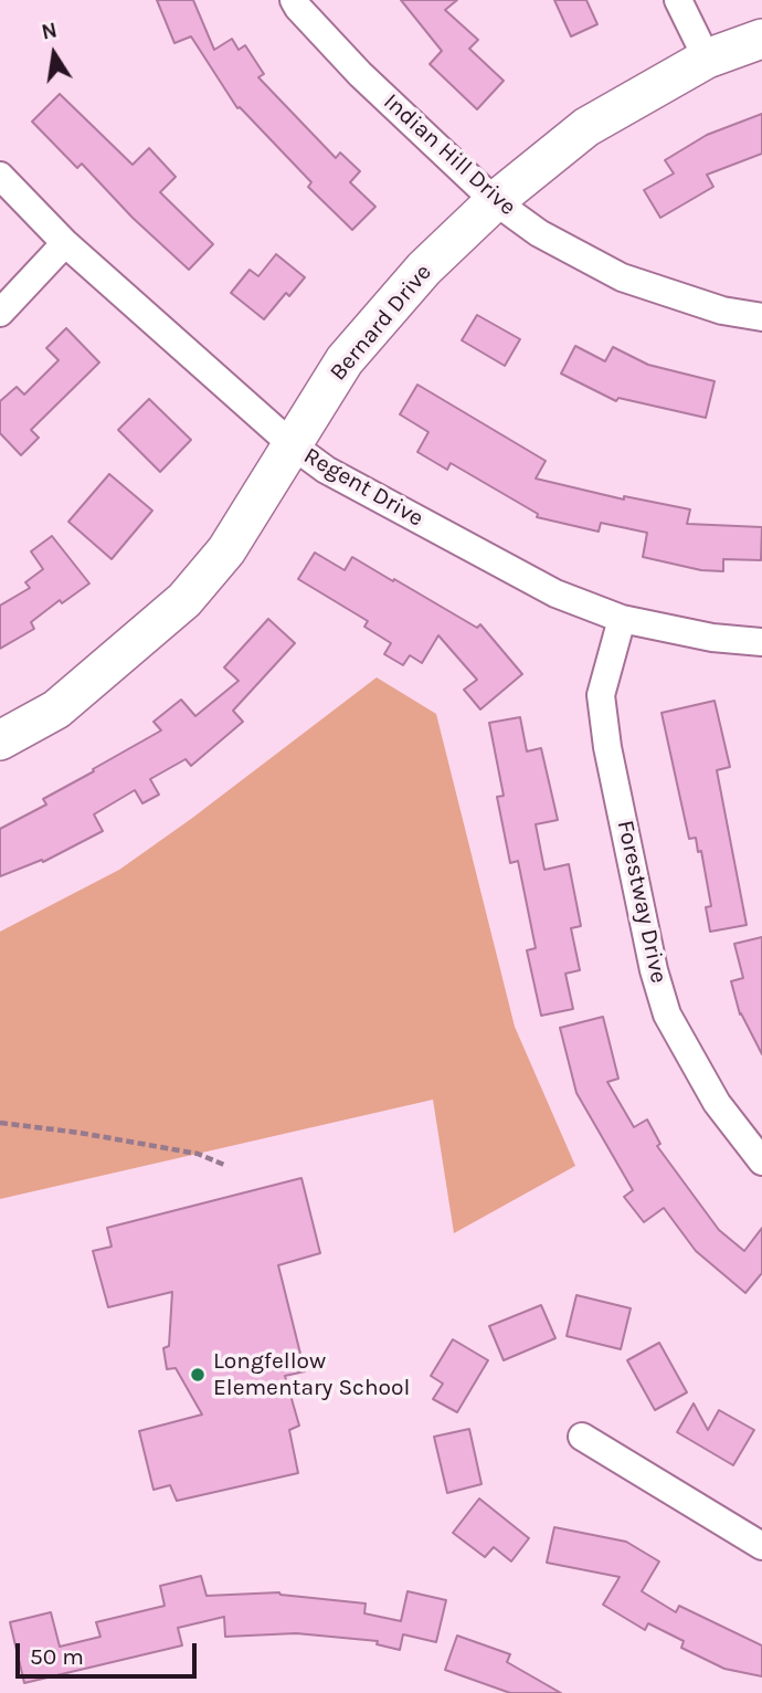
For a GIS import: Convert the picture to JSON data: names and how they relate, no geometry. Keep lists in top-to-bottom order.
{
  "streets": {
    "street": [
      "Indian Hill Drive",
      "Bernard Drive",
      "Regent Drive",
      "Forestway Drive"
    ]
  },
  "crossings": [
    ["Indian Hill Drive", "Bernard Drive"],
    ["Bernard Drive", "Regent Drive"],
    ["Regent Drive", "Forestway Drive"]
  ],
  "places": ["Longfellow Elementary School"],
  "scale_bar": "50 m",
  "north": "top"
}
